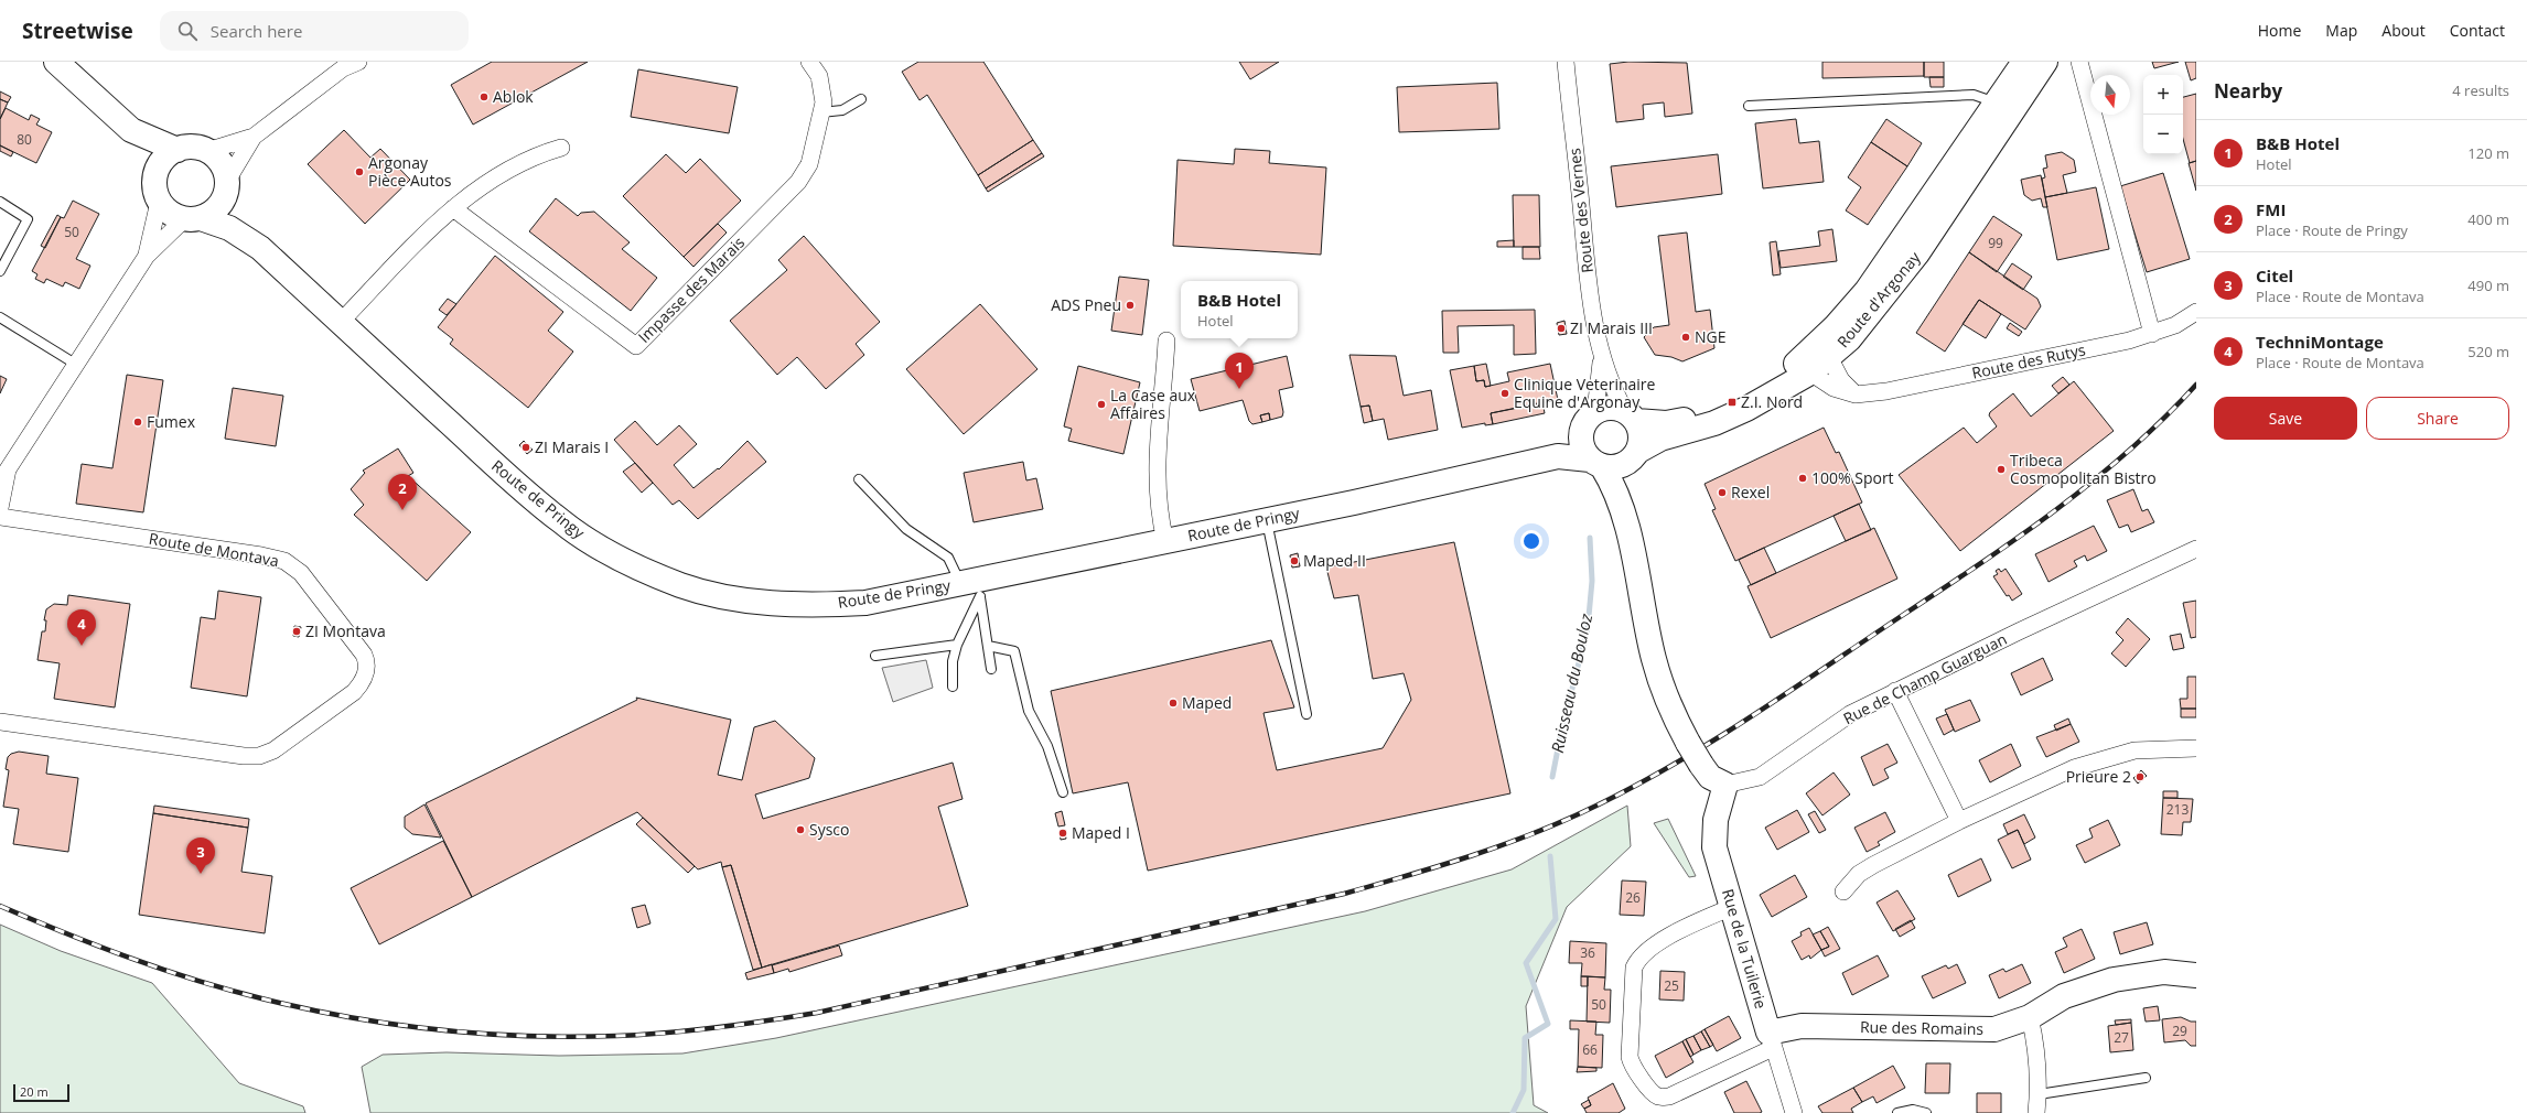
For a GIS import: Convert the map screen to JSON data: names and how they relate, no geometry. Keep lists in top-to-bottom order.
{
  "streets": {
    "street": [
      "Route des Vernes",
      "Impasse des Marais",
      "Route d'Argonay",
      "Route des Rutys",
      "Route de Pringy",
      "Route de Montava",
      "Rue de Champ Guarguan",
      "Rue de la Tuilerie",
      "Rue des Romains"
    ]
  },
  "crossings": [
    ["Route des Vernes", "Route d'Argonay"],
    ["Route des Vernes", "Route de Pringy"],
    ["Route d'Argonay", "Route des Rutys"],
    ["Route d'Argonay", "Route de Pringy"],
    ["Rue de Champ Guarguan", "Rue de la Tuilerie"],
    ["Rue de la Tuilerie", "Rue des Romains"]
  ],
  "water": ["Ruisseau du Bouloz"],
  "places": {
    "other": [
      "Ablok",
      "Argonay Pièce Autos",
      "ADS Pneu",
      "ZI Marais III",
      "NGE",
      "Clinique Veterinaire Equine d'Argonay",
      "La Case aux Affaires",
      "Fumex",
      "ZI Marais I",
      "Tribeca Cosmopolitan Bistro",
      "100% Sport",
      "Rexel",
      "Maped II",
      "ZI Montava",
      "Maped",
      "Prieure 2",
      "Sysco",
      "Maped I"
    ],
    "transit": ["Z.I. Nord"]
  },
  "house_numbers": [
    "80",
    "50",
    "99",
    "213",
    "26",
    "36",
    "25",
    "50",
    "29",
    "27",
    "66"
  ],
  "scale_bar": "20 m",
  "north": "bottom",
  "page": {
    "header": "Streetwise",
    "search": "Search here",
    "nav": [
      "Home",
      "Map",
      "About",
      "Contact"
    ],
    "heading": ["Nearby", "4 results"],
    "map_buttons": ["+", "−"],
    "list": [
      {
        "mark": "1",
        "name": "B&B Hotel",
        "note": "Hotel",
        "value": "120 m"
      },
      {
        "mark": "2",
        "name": "FMI",
        "note": "Place · Route de Pringy",
        "value": "400 m"
      },
      {
        "mark": "3",
        "name": "Citel",
        "note": "Place · Route de Montava",
        "value": "490 m"
      },
      {
        "mark": "4",
        "name": "TechniMontage",
        "note": "Place · Route de Montava",
        "value": "520 m"
      }
    ],
    "popup": ["B&B Hotel", "Hotel"],
    "pins": [
      "1",
      "2",
      "4",
      "3"
    ],
    "buttons": ["Save", "Share"],
    "scale": "20 m"
  }
}
